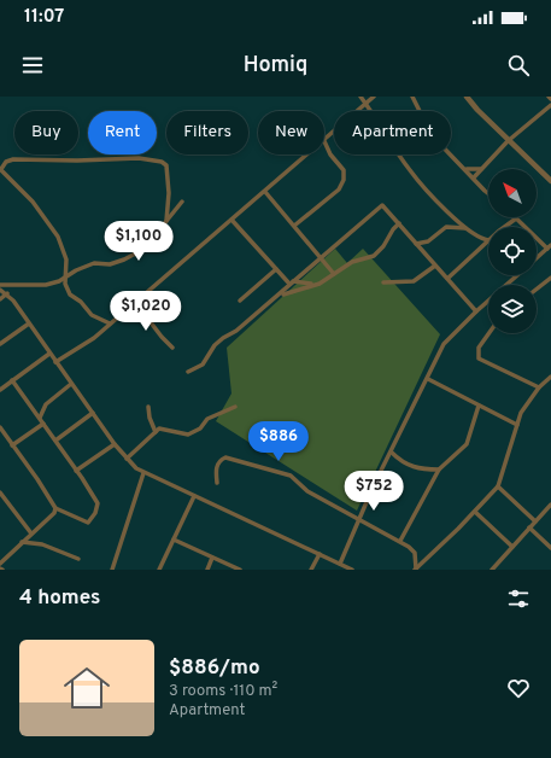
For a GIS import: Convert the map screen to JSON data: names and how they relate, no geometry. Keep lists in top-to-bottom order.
{
  "north": "top left",
  "page": {
    "status": "11:07",
    "header": "Homiq",
    "chip": [
      "Buy",
      "Rent",
      "Filters",
      "New",
      "Apartment"
    ],
    "price": [
      "$1,100",
      "$1,020",
      "$886",
      "$752"
    ],
    "heading": "4 homes",
    "list": [
      {
        "name": "$886/mo",
        "note": "3 rooms · 110 m² · Apartment"
      }
    ]
  }
}
